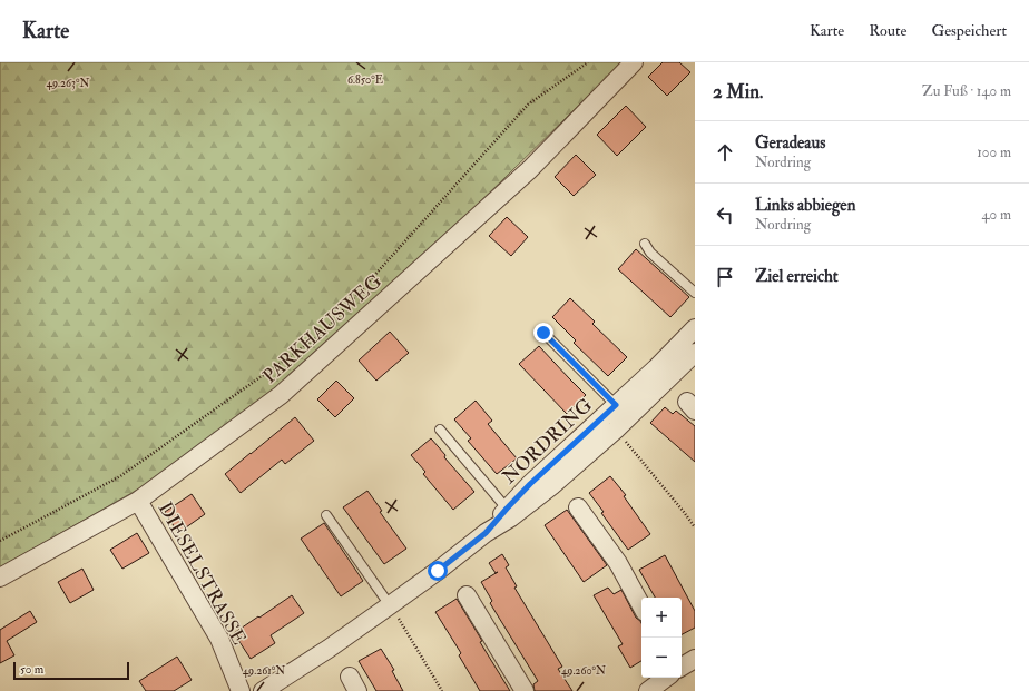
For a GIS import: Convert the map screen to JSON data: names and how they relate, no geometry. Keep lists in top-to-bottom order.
{
  "streets": {
    "street": ["PARKHAUSWEG", "NORDRING", "DIESELSTRASSE"]
  },
  "crossings": [
    ["PARKHAUSWEG", "DIESELSTRASSE"]
  ],
  "scale_bar": "50 m",
  "page": {
    "header": "Karte",
    "nav": ["Karte", "Route", "Gespeichert"],
    "heading": ["2 Min.", "Zu Fuß · 140 m"],
    "list": [
      ["Geradeaus", "Nordring", "100 m"],
      ["Links abbiegen", "Nordring", "40 m"],
      "Ziel erreicht"
    ],
    "map_buttons": ["+", "−"],
    "scale": "50 m"
  },
  "coordinates": [
    "6.850°E",
    "49.263°N",
    "49.261°N",
    "49.260°N"
  ]
}
